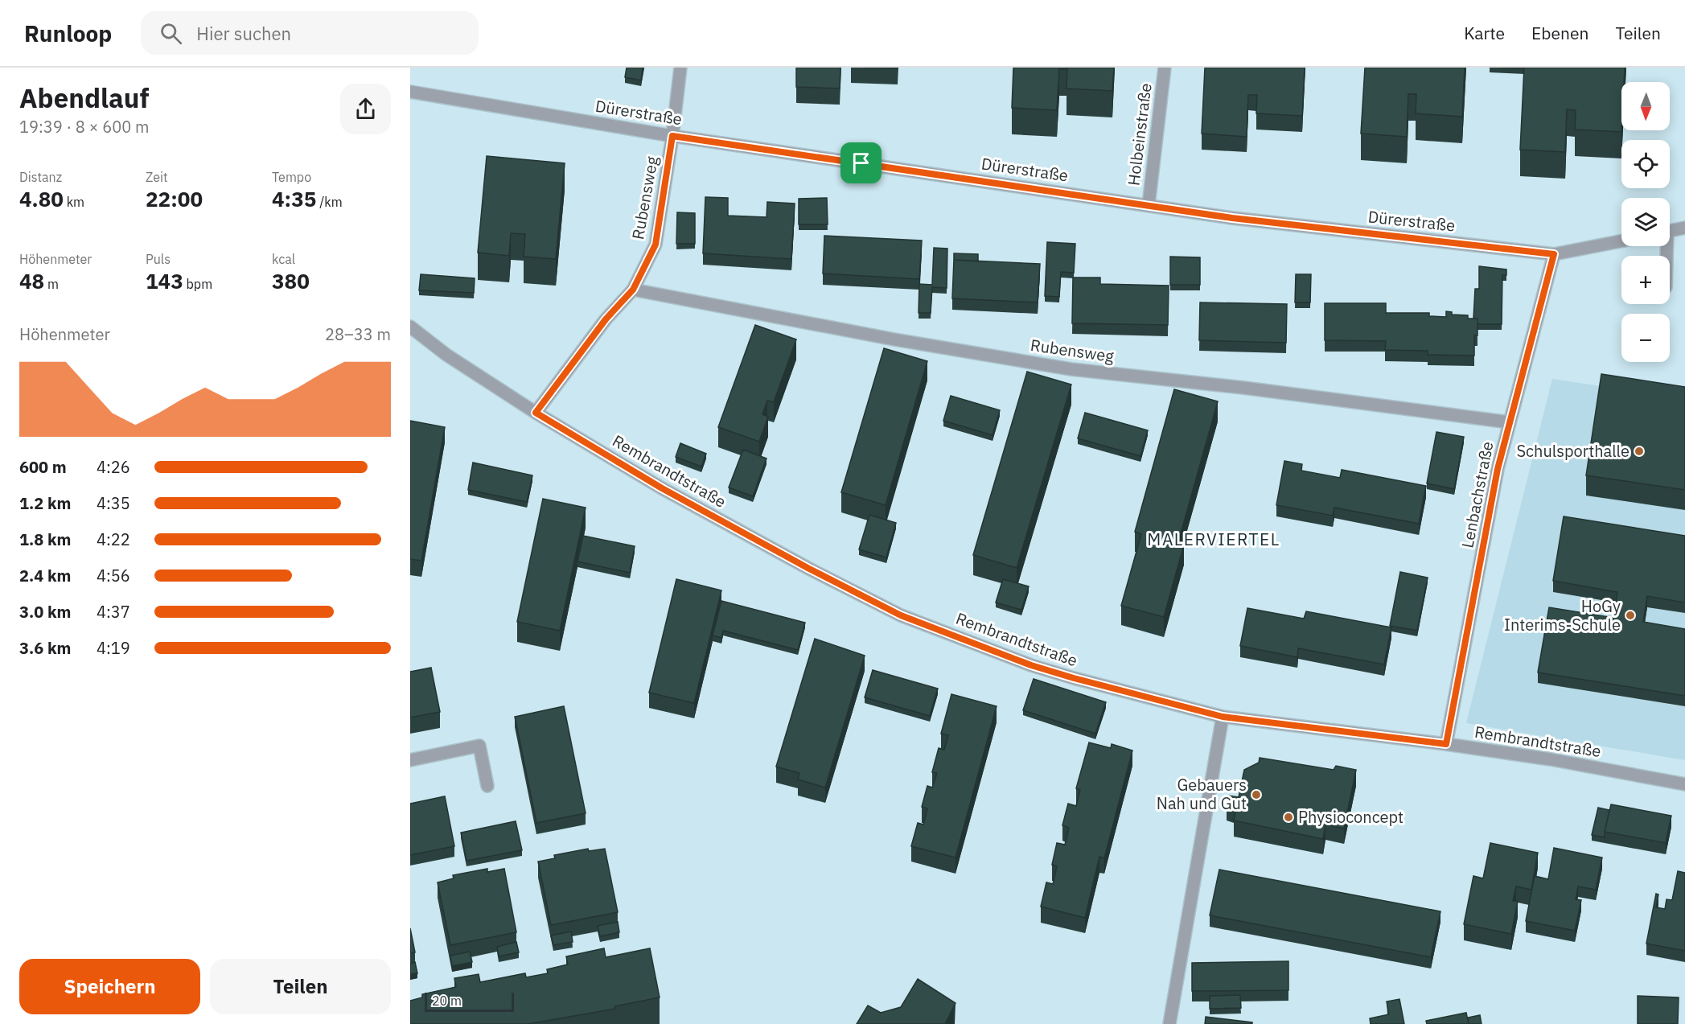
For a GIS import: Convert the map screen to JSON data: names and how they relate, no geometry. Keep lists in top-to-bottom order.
{
  "streets": {
    "street": [
      "Dürerstraße",
      "Holbeinstraße",
      "Rubensweg",
      "Rembrandtstraße",
      "Lenbachstraße"
    ]
  },
  "crossings": [
    ["Dürerstraße", "Holbeinstraße"],
    ["Dürerstraße", "Rubensweg"],
    ["Dürerstraße", "Lenbachstraße"],
    ["Rubensweg", "Rembrandtstraße"],
    ["Rubensweg", "Lenbachstraße"],
    ["Rembrandtstraße", "Lenbachstraße"]
  ],
  "districts": ["MALERVIERTEL"],
  "places": [
    "Schulsporthalle",
    "HoGy Interims-Schule",
    "Gebauers Nah und Gut",
    "Physioconcept"
  ],
  "scale_bar": "20 m",
  "north": "bottom",
  "page": {
    "header": "Runloop",
    "search": "Hier suchen",
    "nav": ["Karte", "Ebenen", "Teilen"],
    "heading": ["Abendlauf", "19:39 · 8 × 600 m"],
    "map_buttons": ["+", "−"],
    "stats": [
      ["Distanz", "4.80 km"],
      ["Zeit", "22:00"],
      ["Tempo", "4:35 /km"],
      ["Höhenmeter", "48 m"],
      ["Puls", "143 bpm"],
      ["kcal", "380"]
    ],
    "chart": ["Höhenmeter", "28–33 m"],
    "list": [
      {
        "name": "600 m",
        "note": "4:26"
      },
      {
        "name": "1.2 km",
        "note": "4:35"
      },
      {
        "name": "1.8 km",
        "note": "4:22"
      },
      {
        "name": "2.4 km",
        "note": "4:56"
      },
      {
        "name": "3.0 km",
        "note": "4:37"
      },
      {
        "name": "3.6 km",
        "note": "4:19"
      }
    ],
    "buttons": ["Speichern", "Teilen"],
    "scale": "20 m"
  }
}
